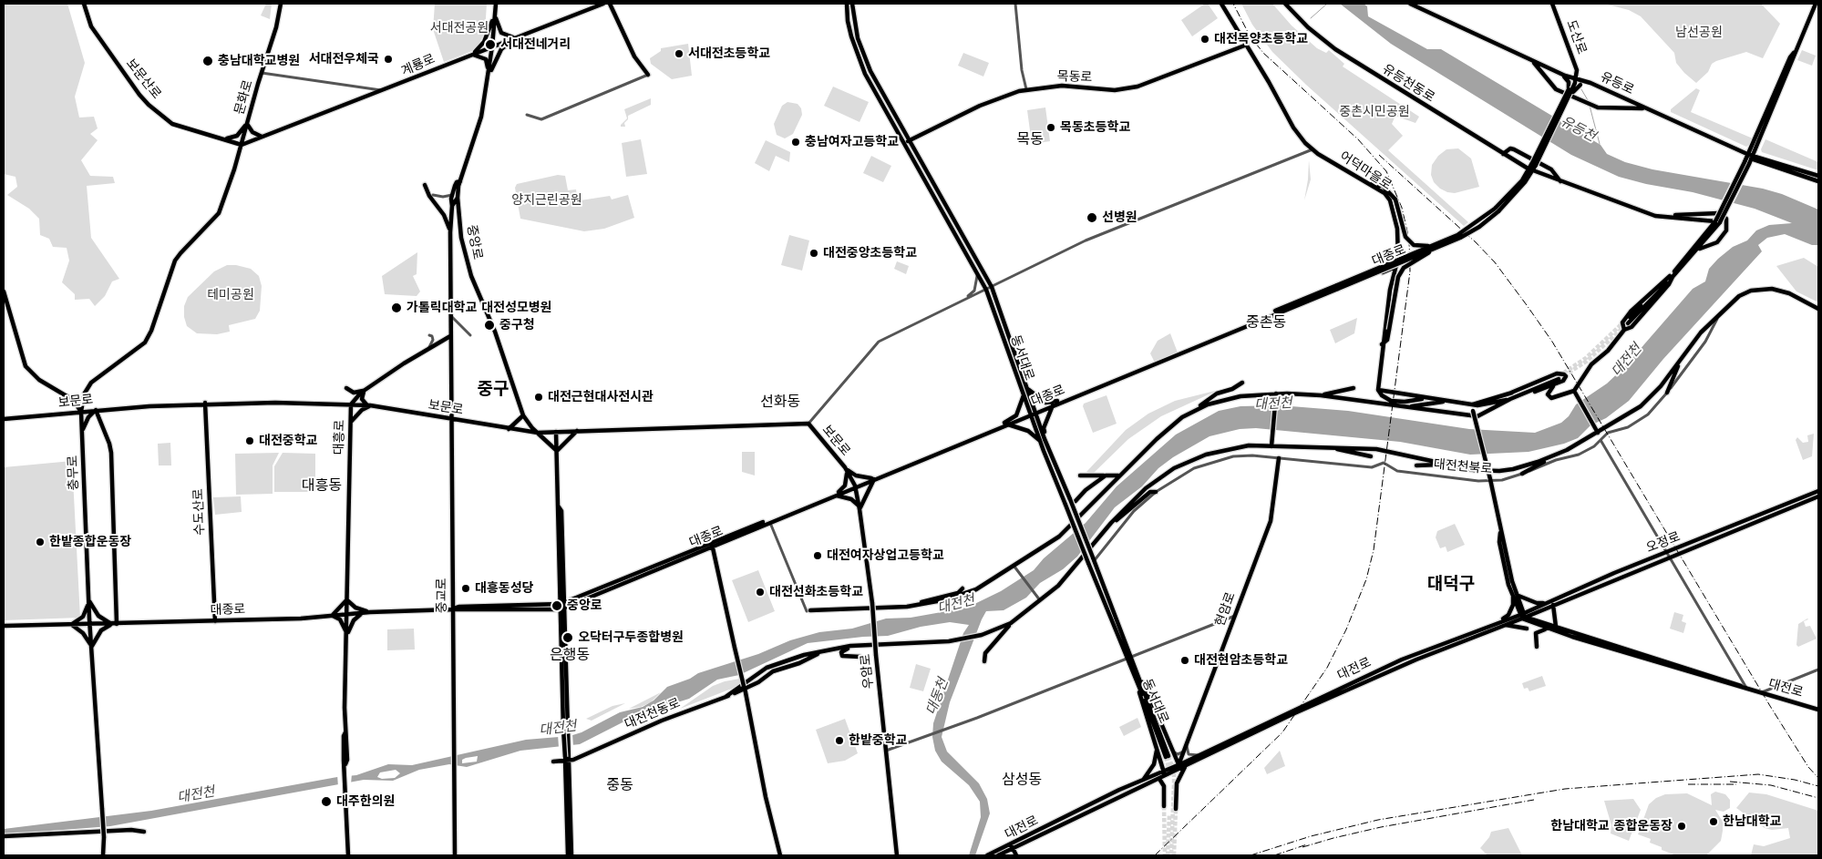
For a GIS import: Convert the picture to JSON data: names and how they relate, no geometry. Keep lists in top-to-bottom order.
{
  "streets": {
    "main road": [
      "도산로",
      "계룡로",
      "목동로",
      "보문산로",
      "유등천동로",
      "유등로",
      "문화로",
      "어덕마을로",
      "중앙로",
      "대종로",
      "동서대로",
      "보문로",
      "대흥로",
      "대전천북로",
      "충무로",
      "수도산로",
      "오정로",
      "중교로",
      "현암로",
      "대전로",
      "우암로",
      "대전천동로"
    ]
  },
  "crossings": [
    ["도산로", "유등로"],
    ["도산로", "대종로"],
    ["계룡로", "보문산로"],
    ["계룡로", "문화로"],
    ["계룡로", "중앙로"],
    ["계룡로", "충무로"],
    ["목동로", "어덕마을로"],
    ["목동로", "동서대로"],
    ["보문산로", "문화로"],
    ["보문산로", "충무로"],
    ["유등천동로", "대종로"],
    ["유등로", "대종로"],
    ["문화로", "충무로"],
    ["중앙로", "보문로"],
    ["대종로", "동서대로"],
    ["대종로", "보문로"],
    ["대종로", "대흥로"],
    ["대종로", "충무로"],
    ["대종로", "수도산로"],
    ["대종로", "중교로"],
    ["대종로", "우암로"],
    ["동서대로", "대전천북로"],
    ["보문로", "대흥로"],
    ["보문로", "충무로"],
    ["보문로", "수도산로"],
    ["보문로", "중교로"],
    ["보문로", "우암로"],
    ["대흥로", "중교로"],
    ["대전천북로", "현암로"],
    ["오정로", "대전로"],
    ["현암로", "대전로"]
  ],
  "districts": [
    "목동",
    "중촌동",
    "중구",
    "선화동",
    "대흥동",
    "대덕구",
    "은행동",
    "삼성동",
    "중동"
  ],
  "water": ["유등천", "대전천", "대동천"],
  "parks": [
    "서대전공원",
    "남선공원",
    "중촌시민공원",
    "양지근린공원",
    "테미공원"
  ],
  "places": [
    "대전목양초등학교",
    "서대전네거리",
    "서대전초등학교",
    "서대전우체국",
    "충남대학교병원",
    "목동초등학교",
    "충남여자고등학교",
    "선병원",
    "대전중앙초등학교",
    "가톨릭대학교 대전성모병원",
    "중구청",
    "대전근현대사전시관",
    "대전중학교",
    "한밭종합운동장",
    "대전여자상업고등학교",
    "대흥동성당",
    "대전선화초등학교",
    "중앙로",
    "오닥터구두종합병원",
    "대전현암초등학교",
    "한밭중학교",
    "대주한의원",
    "한남대학교",
    "한남대학교 종합운동장"
  ]
}
